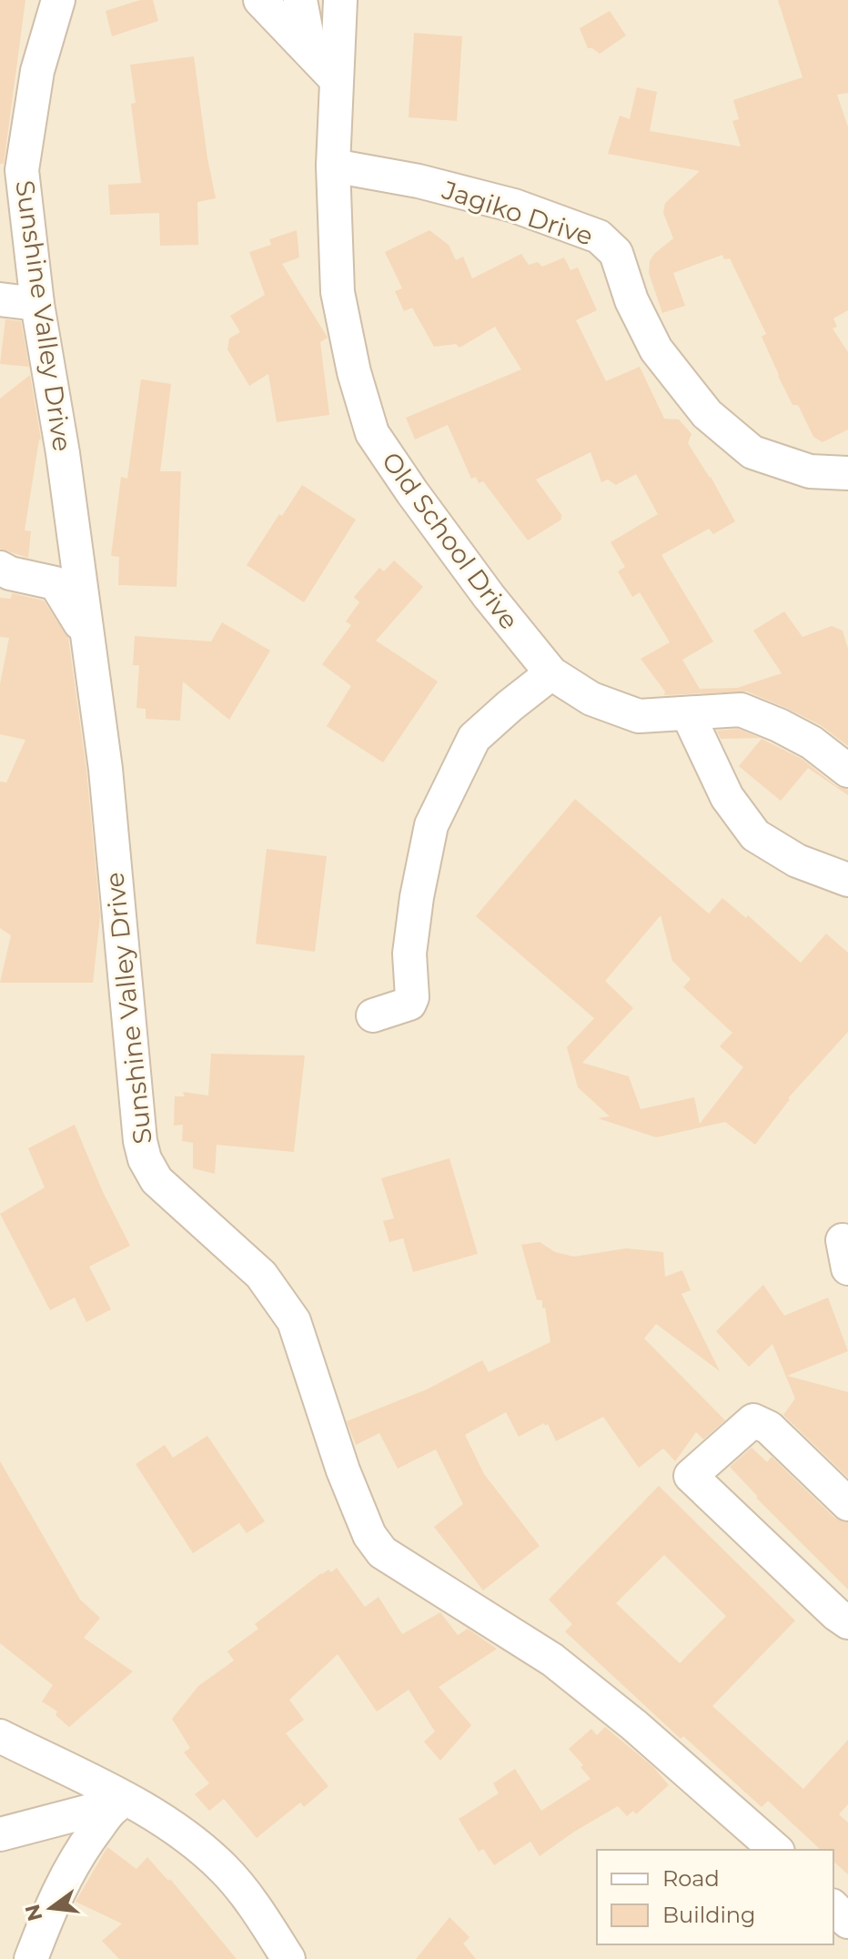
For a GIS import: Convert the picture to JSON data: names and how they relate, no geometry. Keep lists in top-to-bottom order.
{
  "streets": {
    "street": ["Jagiko Drive", "Sunshine Valley Drive", "Old School Drive"]
  },
  "crossings": [
    ["Jagiko Drive", "Old School Drive"]
  ],
  "legend": ["Road", "Building"],
  "north": "left"
}
